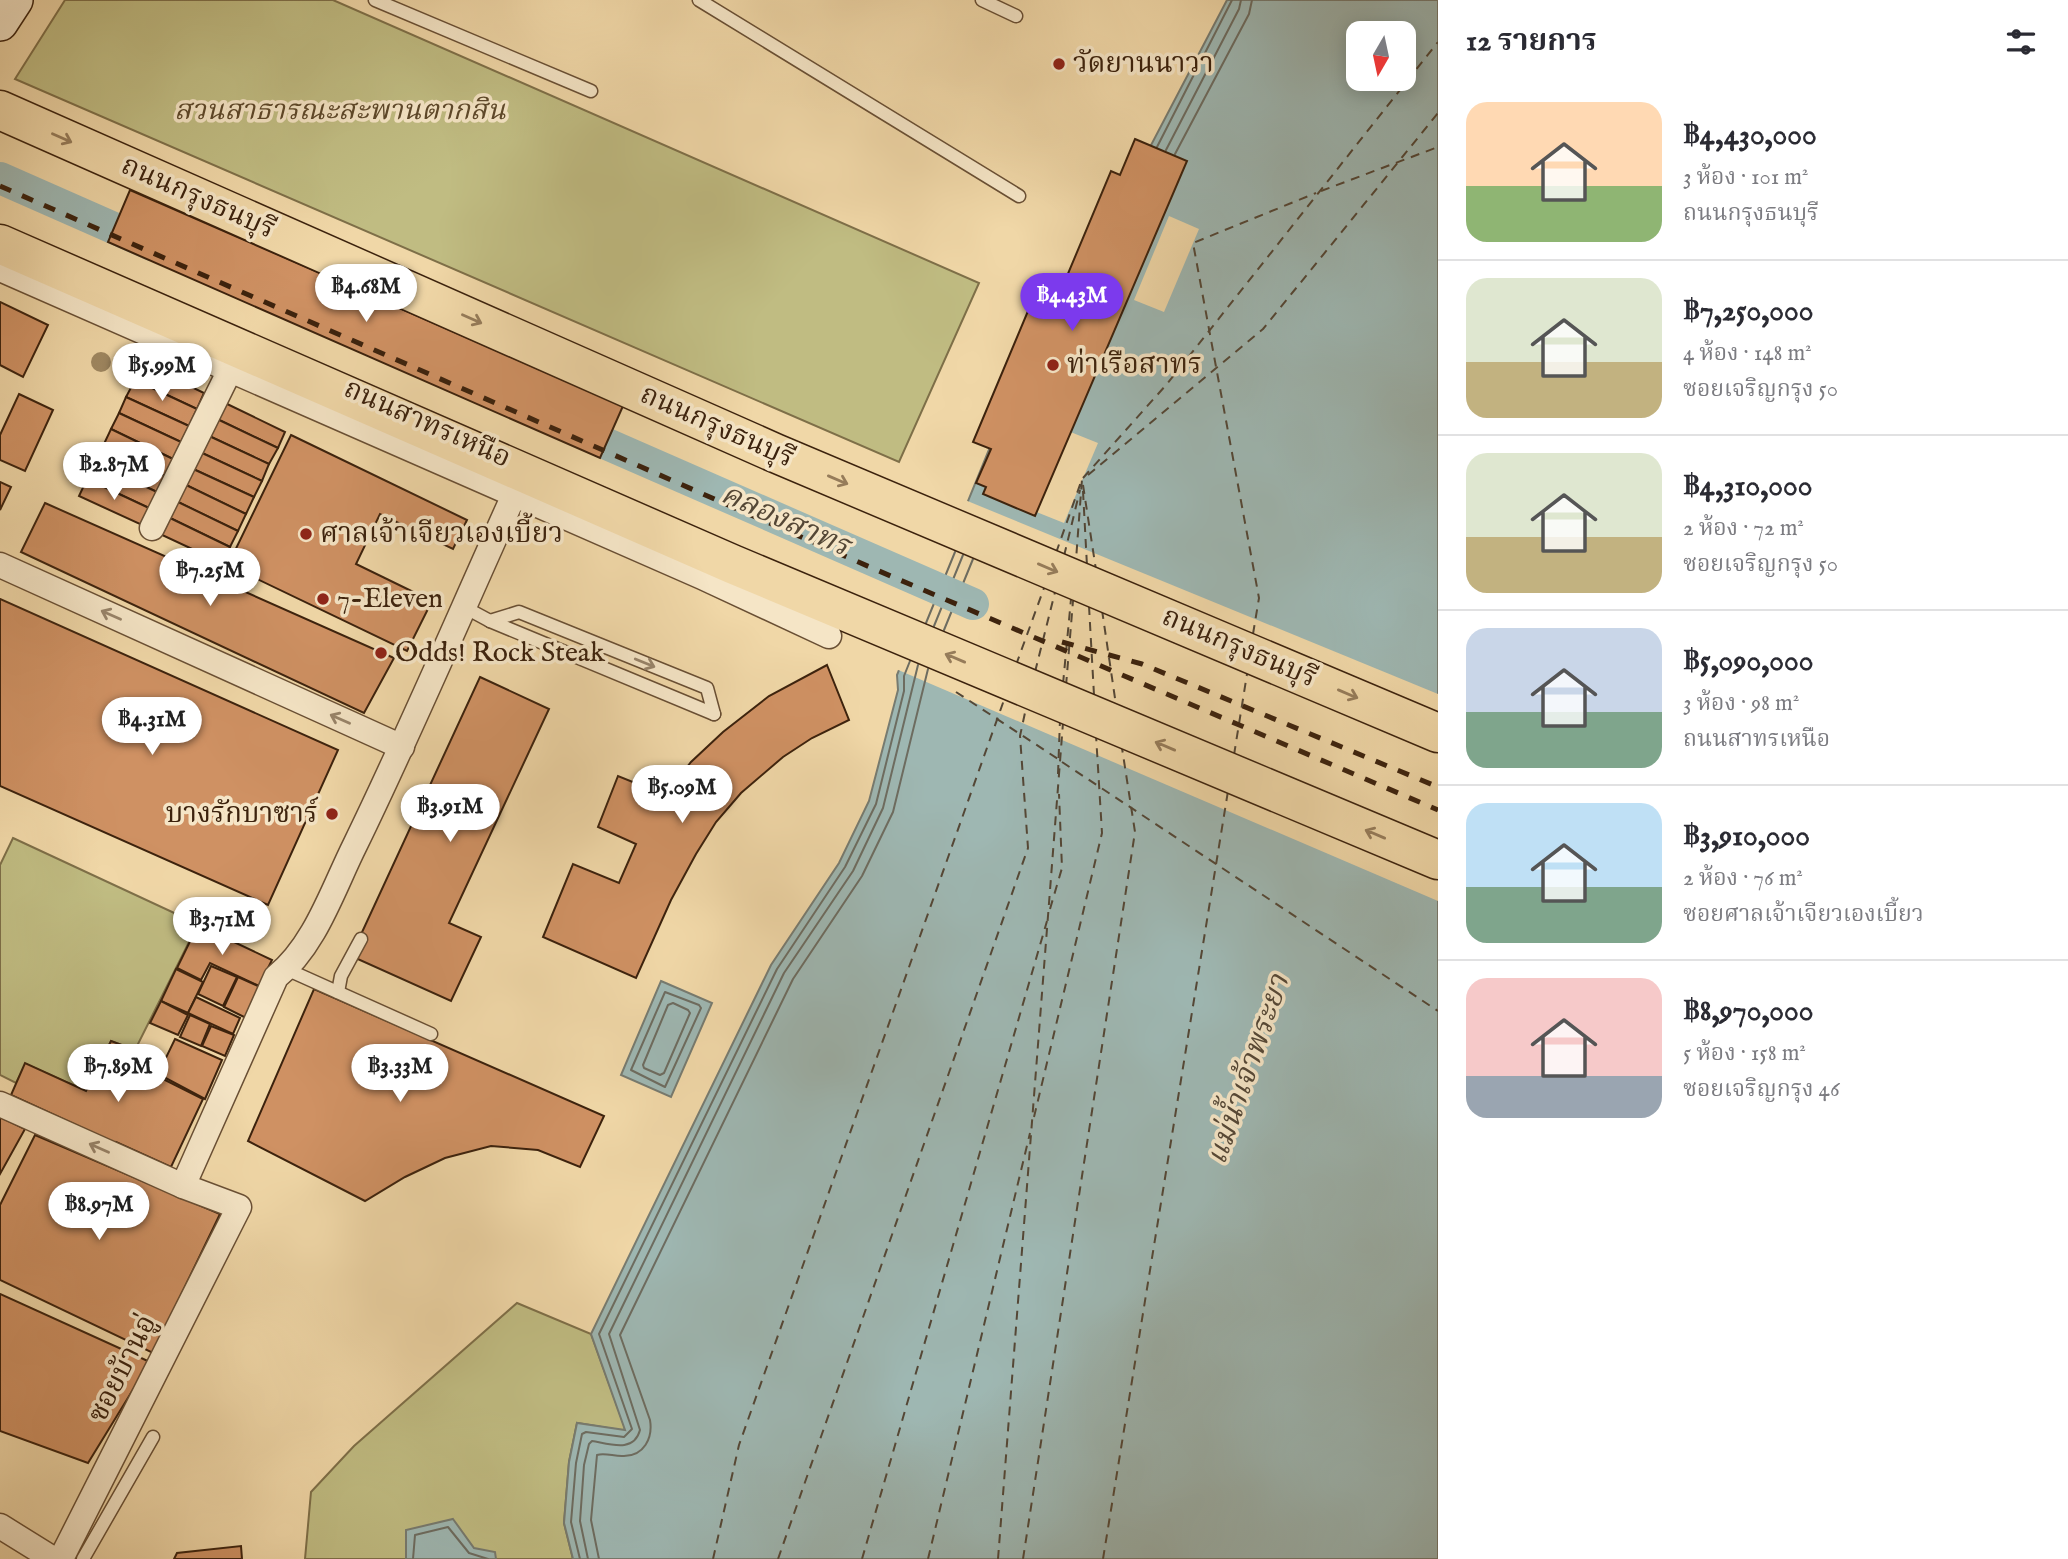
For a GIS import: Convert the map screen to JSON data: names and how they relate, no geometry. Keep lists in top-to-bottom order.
{
  "streets": {
    "main road": ["ถนนกรุงธนบุรี"],
    "street": ["ถนนสาทรเหนือ", "ซอยบ้านอู่"]
  },
  "water": ["คลองสาทร", "แม่น้ำเจ้าพระยา"],
  "parks": ["สวนสาธารณะสะพานตากสิน"],
  "places": [
    "วัดยานนาวา",
    "ท่าเรือสาทร",
    "ศาลเจ้าเจียวเองเบี้ยว",
    "7-Eleven",
    "Odds! Rock Steak",
    "บางรักบาซาร์"
  ],
  "north": "bottom",
  "page": {
    "heading": "12 รายการ",
    "list": [
      {
        "name": "฿4,430,000",
        "note": "3 ห้อง · 101 m² · ถนนกรุงธนบุรี"
      },
      {
        "name": "฿7,250,000",
        "note": "4 ห้อง · 148 m² · ซอยเจริญกรุง 50"
      },
      {
        "name": "฿4,310,000",
        "note": "2 ห้อง · 72 m² · ซอยเจริญกรุง 50"
      },
      {
        "name": "฿5,090,000",
        "note": "3 ห้อง · 98 m² · ถนนสาทรเหนือ"
      },
      {
        "name": "฿3,910,000",
        "note": "2 ห้อง · 76 m² · ซอยศาลเจ้าเจียวเองเบี้ยว"
      },
      {
        "name": "฿8,970,000",
        "note": "5 ห้อง · 158 m² · ซอยเจริญกรุง 46"
      }
    ],
    "price": [
      "฿4.68M",
      "฿4.43M",
      "฿5.99M",
      "฿2.87M",
      "฿7.25M",
      "฿4.31M",
      "฿5.09M",
      "฿3.91M",
      "฿3.71M",
      "฿7.89M",
      "฿3.33M",
      "฿8.97M"
    ]
  }
}
